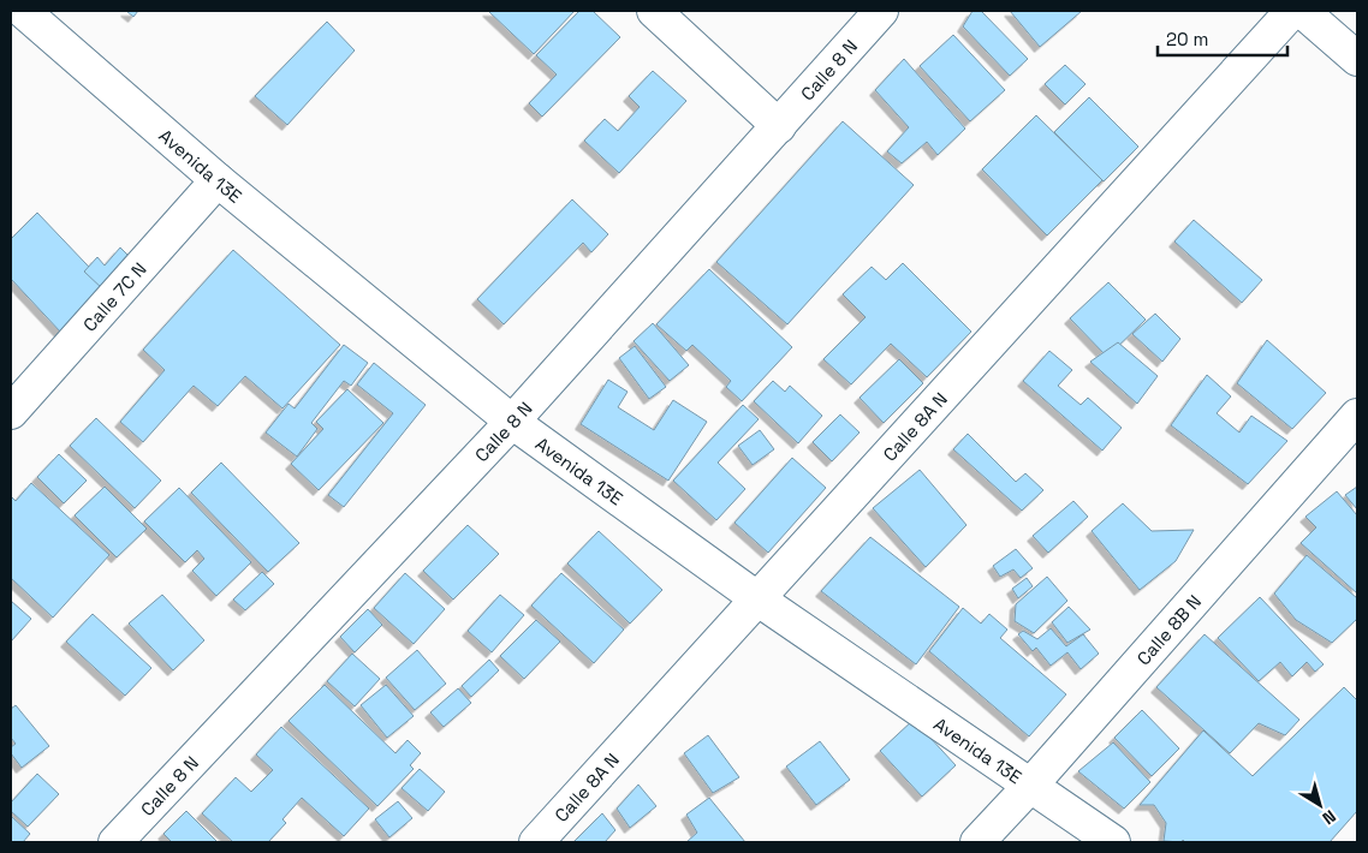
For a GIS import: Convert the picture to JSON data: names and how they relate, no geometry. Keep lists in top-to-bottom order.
{
  "streets": {
    "street": [
      "Calle 8 N",
      "Avenida 13E",
      "Calle 7C N",
      "Calle 8A N",
      "Calle 8B N"
    ]
  },
  "crossings": [
    ["Calle 8 N", "Avenida 13E"],
    ["Avenida 13E", "Calle 7C N"],
    ["Avenida 13E", "Calle 8A N"],
    ["Avenida 13E", "Calle 8B N"]
  ],
  "scale_bar": "20 m",
  "north": "bottom right"
}
